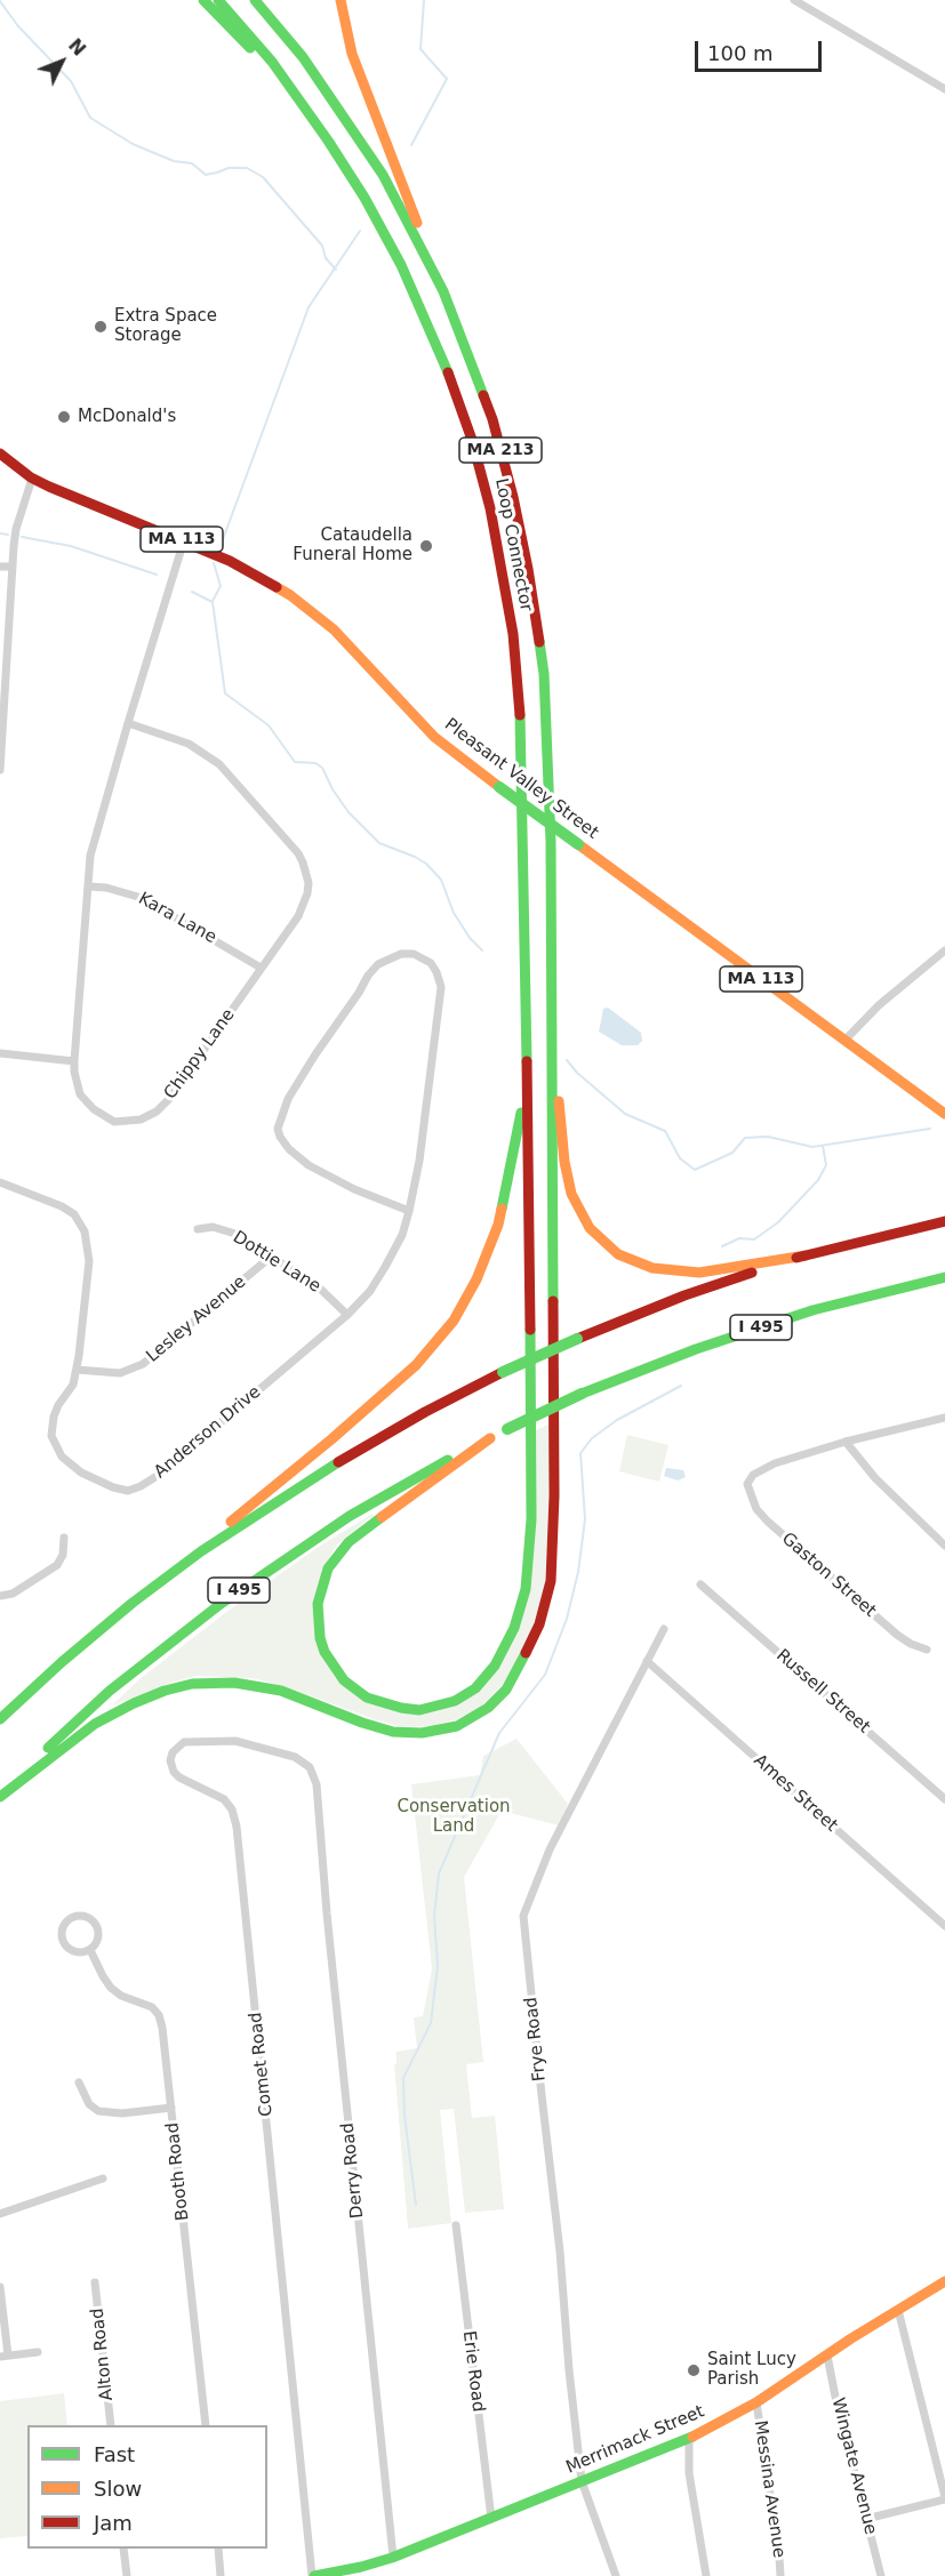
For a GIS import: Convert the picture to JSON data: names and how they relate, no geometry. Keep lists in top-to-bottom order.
{
  "streets": {
    "main road": [
      "MA 213",
      "MA 113",
      "Loop Connector",
      "Pleasant Valley Street",
      "I 495",
      "Merrimack Street"
    ],
    "street": [
      "Kara Lane",
      "Chippy Lane",
      "Dottie Lane",
      "Lesley Avenue",
      "Anderson Drive",
      "Gaston Street",
      "Russell Street",
      "Ames Street",
      "Frye Road",
      "Comet Road",
      "Derry Road",
      "Booth Road",
      "Alton Road",
      "Erie Road",
      "Wingate Avenue",
      "Messina Avenue"
    ]
  },
  "crossings": [
    ["Pleasant Valley Street", "Chippy Lane"],
    ["Kara Lane", "Chippy Lane"],
    ["Dottie Lane", "Lesley Avenue"],
    ["Dottie Lane", "Anderson Drive"],
    ["Lesley Avenue", "Anderson Drive"],
    ["Ames Street", "Frye Road"],
    ["Frye Road", "Merrimack Street"],
    ["Comet Road", "Derry Road"],
    ["Comet Road", "Merrimack Street"],
    ["Derry Road", "Merrimack Street"],
    ["Erie Road", "Merrimack Street"],
    ["Merrimack Street", "Wingate Avenue"],
    ["Merrimack Street", "Messina Avenue"]
  ],
  "parks": ["Conservation Land"],
  "places": [
    "Extra Space Storage",
    "McDonald's",
    "Cataudella Funeral Home",
    "Saint Lucy Parish"
  ],
  "legend": ["Fast", "Slow", "Jam"],
  "scale_bar": "100 m",
  "north": "top right"
}
